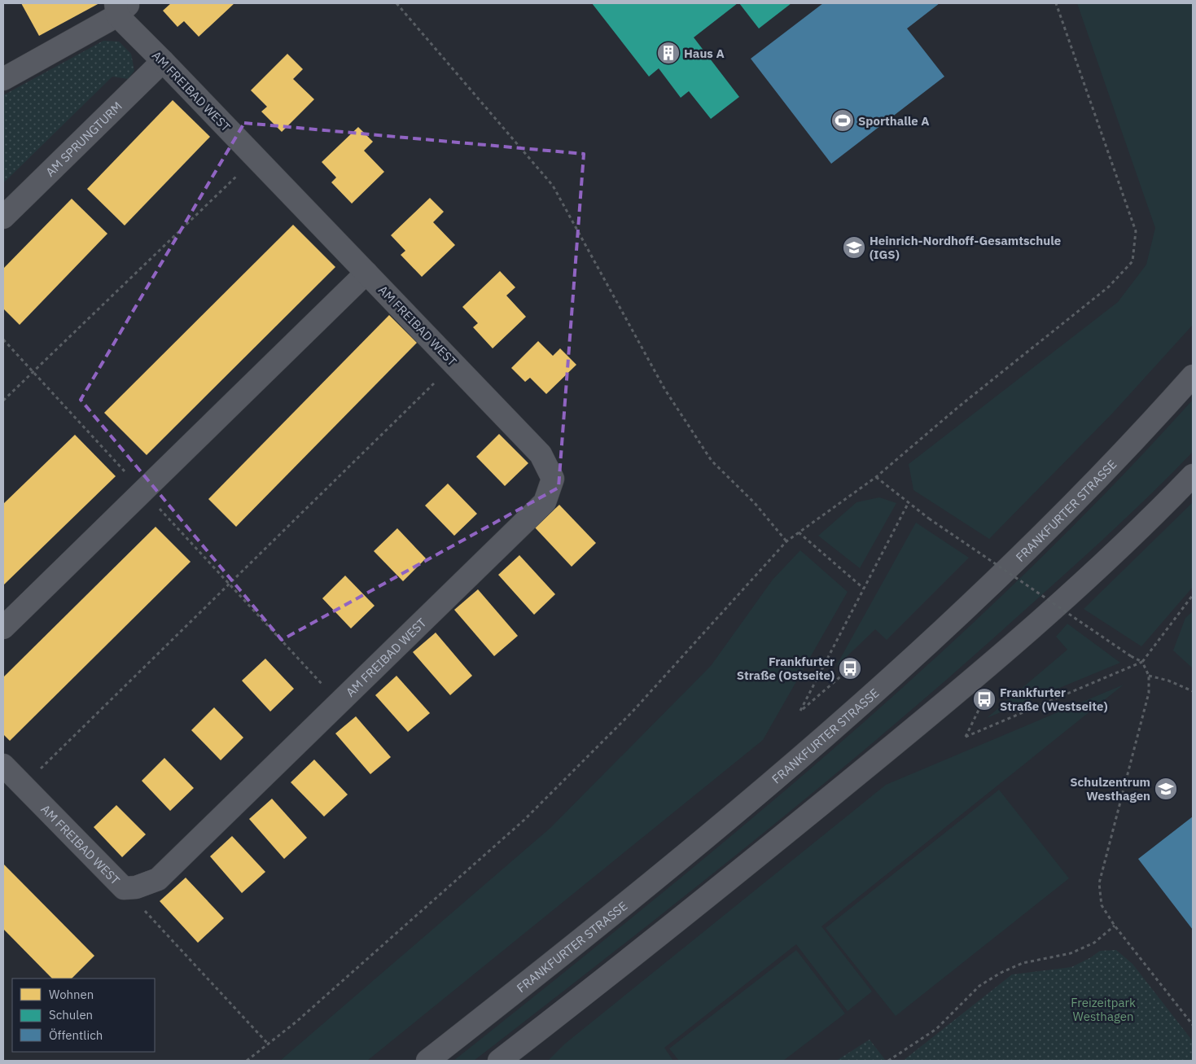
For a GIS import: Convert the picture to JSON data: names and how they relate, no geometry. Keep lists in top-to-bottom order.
{
  "streets": {
    "street": ["AM FREIBAD WEST", "AM SPRUNGTURM", "FRANKFURTER STRASSE"]
  },
  "crossings": [
    ["AM FREIBAD WEST", "AM SPRUNGTURM"]
  ],
  "parks": ["Freizeitpark Westhagen"],
  "places": {
    "building": ["Haus A"],
    "sports": ["Sporthalle A"],
    "school or university": ["Heinrich-Nordhoff-Gesamtschule (IGS)", "Schulzentrum Westhagen"],
    "bus stop": ["Frankfurter Straße (Ostseite)", "Frankfurter Straße (Westseite)"]
  },
  "legend": ["Wohnen", "Schulen", "Öffentlich"]
}
